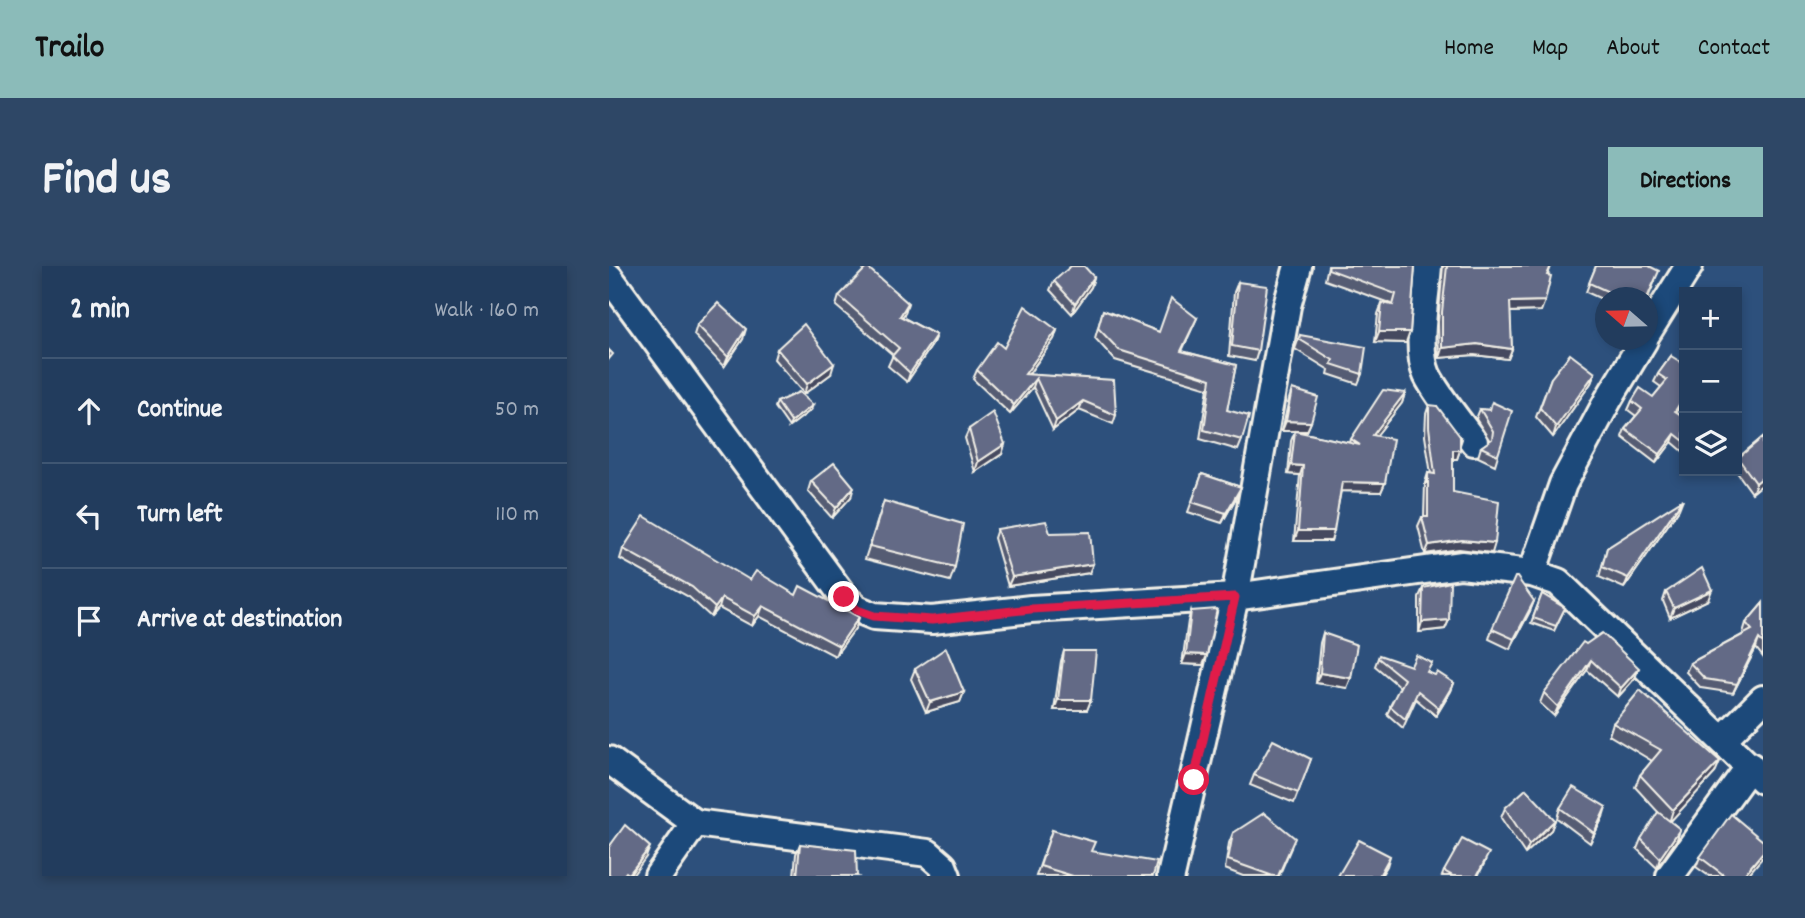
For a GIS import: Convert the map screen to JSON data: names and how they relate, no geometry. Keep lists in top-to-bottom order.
{
  "north": "left",
  "page": {
    "header": "Trailo",
    "nav": [
      "Home",
      "Map",
      "About",
      "Contact"
    ],
    "title": "Find us",
    "buttons": "Directions",
    "heading": ["2 min", "Walk · 160 m"],
    "map_buttons": ["+", "−"],
    "list": [
      ["Continue", "50 m"],
      ["Turn left", "110 m"],
      "Arrive at destination"
    ]
  }
}
